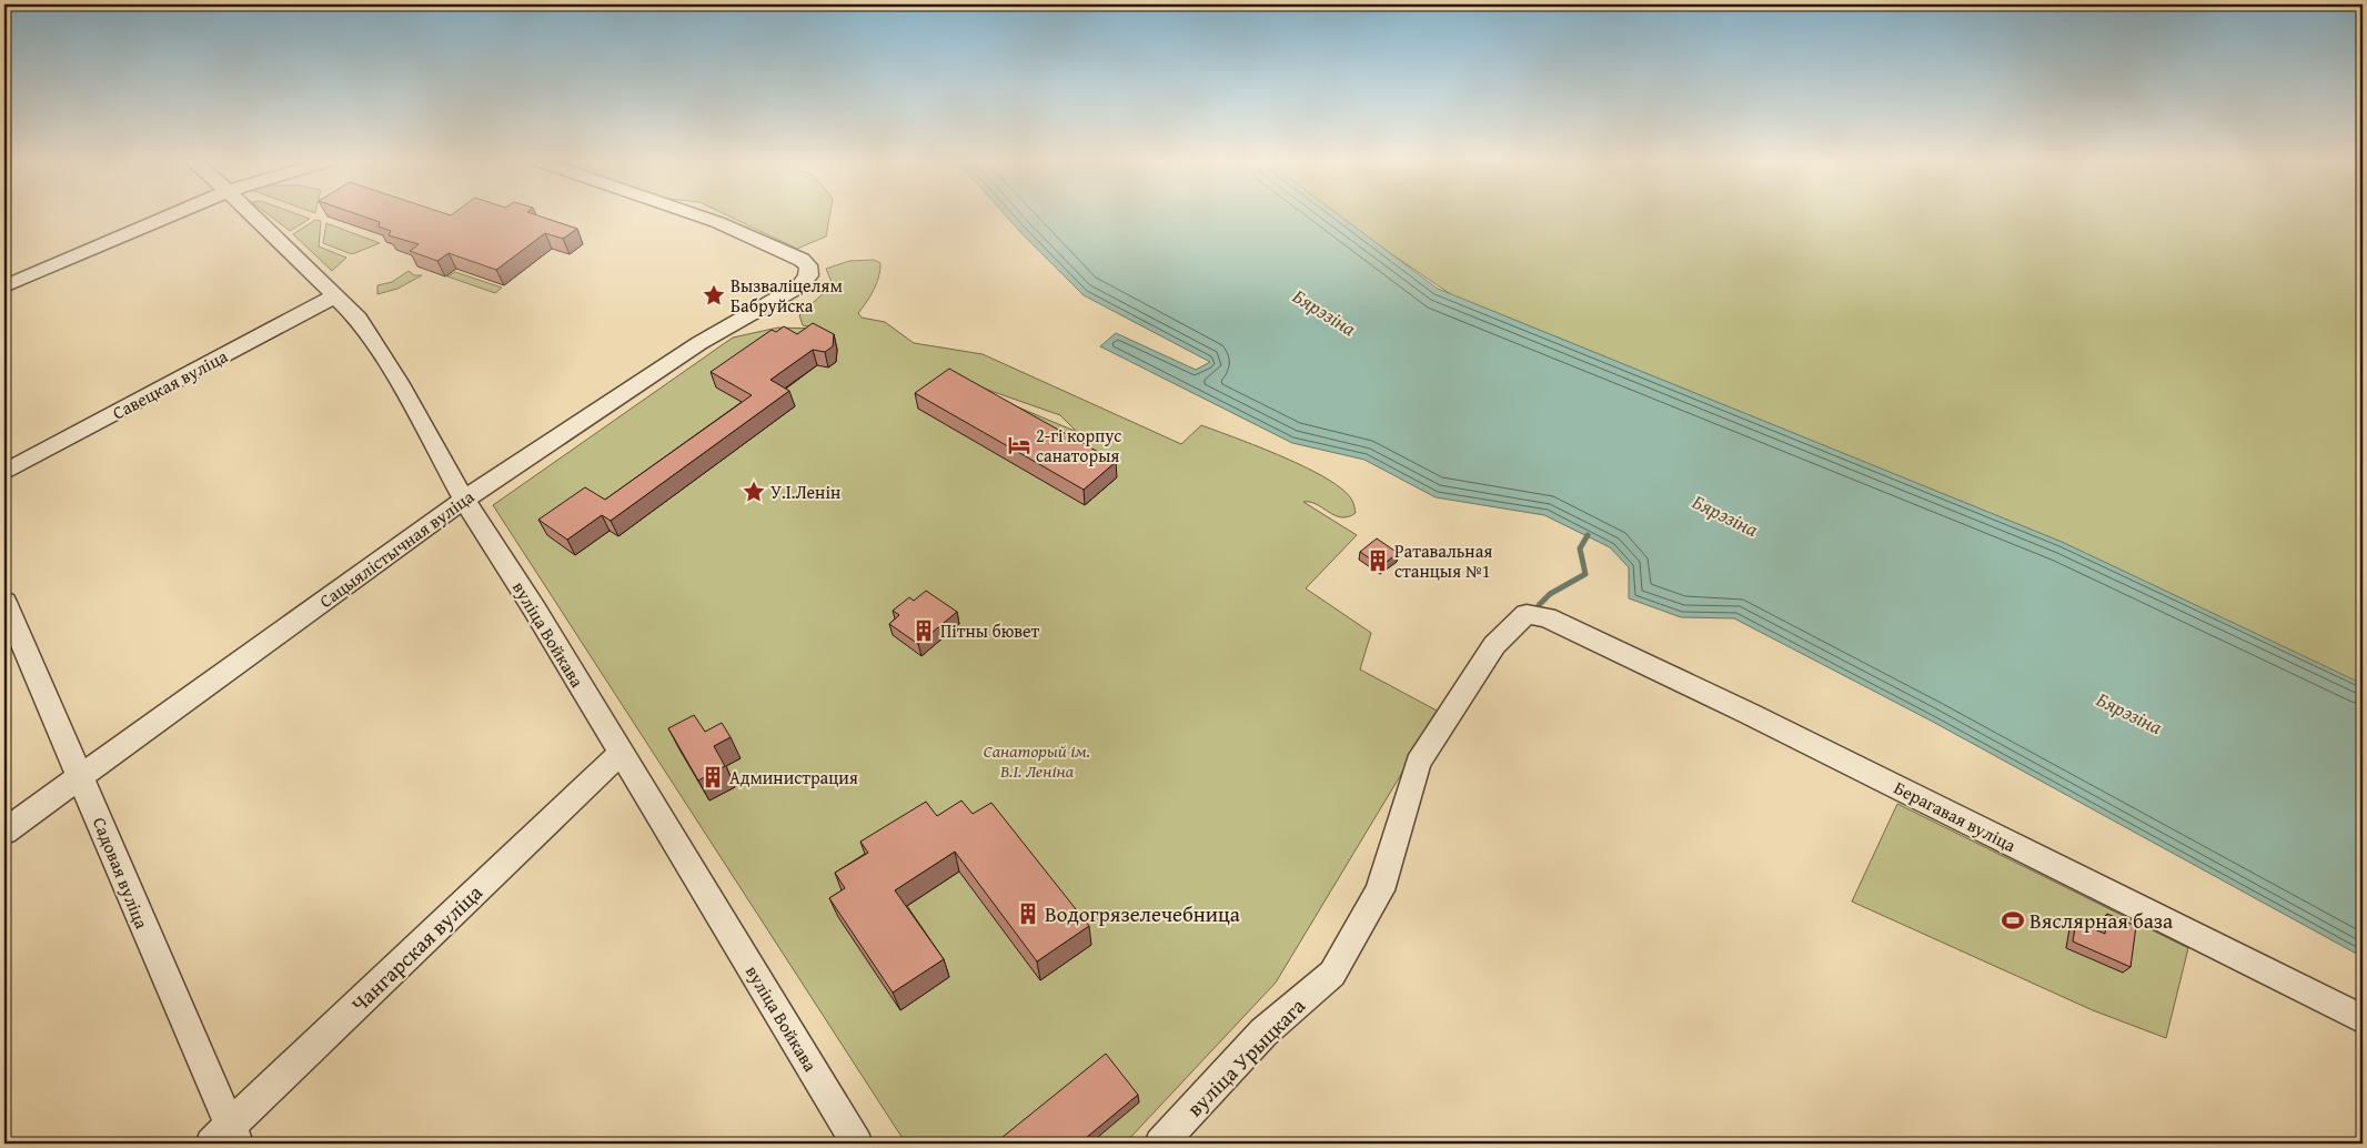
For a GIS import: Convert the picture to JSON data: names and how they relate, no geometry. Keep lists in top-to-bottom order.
{
  "streets": {
    "street": [
      "Савецкая вуліца",
      "Сацыялістычная вуліца",
      "вуліца Войкава",
      "Берагавая вуліца",
      "Садовая вуліца",
      "Чангарская вуліца",
      "вуліца Урыцкага"
    ]
  },
  "crossings": [
    ["Савецкая вуліца", "вуліца Войкава"],
    ["Сацыялістычная вуліца", "вуліца Войкава"],
    ["Сацыялістычная вуліца", "Садовая вуліца"],
    ["вуліца Войкава", "Чангарская вуліца"],
    ["Берагавая вуліца", "вуліца Урыцкага"],
    ["Садовая вуліца", "Чангарская вуліца"]
  ],
  "water": ["Бярэзіна"],
  "parks": ["Санаторый ім. В.І. Леніна"],
  "places": {
    "place": ["Вызваліцелям Бабруйска", "У.І.Ленін"],
    "hotel": ["2-гі корпус санаторыя"],
    "building": [
      "Ратавальная станцыя №1",
      "Пітны бювет",
      "Администрация",
      "Водогрязелечебница"
    ],
    "sports": ["Вяслярная база"]
  }
}
